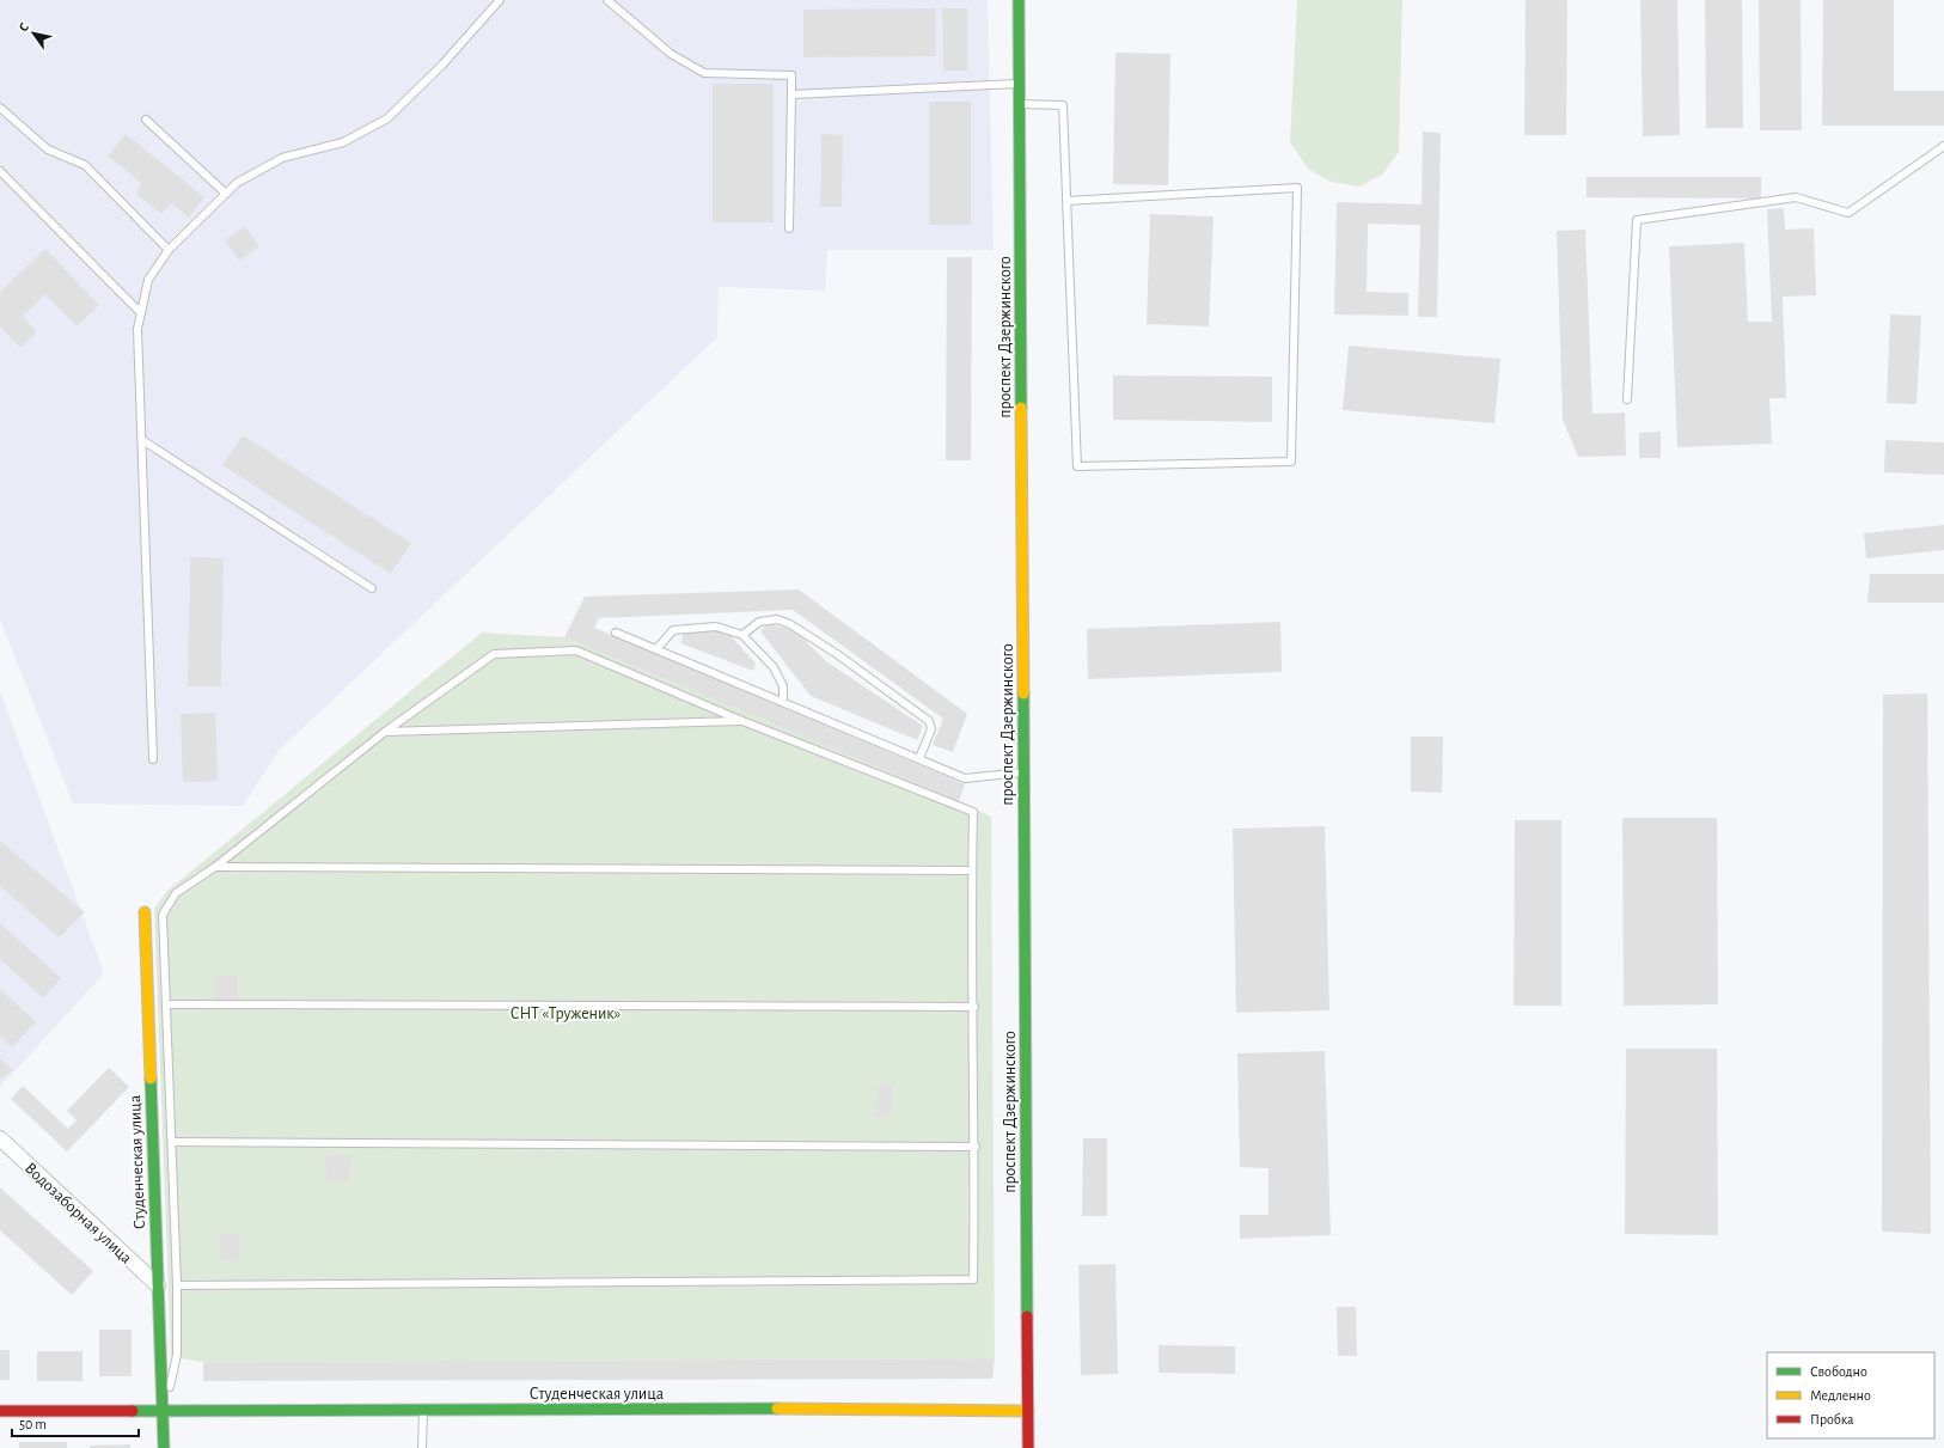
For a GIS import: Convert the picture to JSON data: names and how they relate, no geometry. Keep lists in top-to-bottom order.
{
  "streets": {
    "street": ["проспект Дзержинского", "Студенческая улица", "Водозаборная улица"]
  },
  "crossings": [
    ["проспект Дзержинского", "Студенческая улица"],
    ["Студенческая улица", "Водозаборная улица"]
  ],
  "parks": ["СНТ «Труженик»"],
  "legend": ["Свободно", "Медленно", "Пробка"],
  "scale_bar": "50 m",
  "north": "top left"
}
